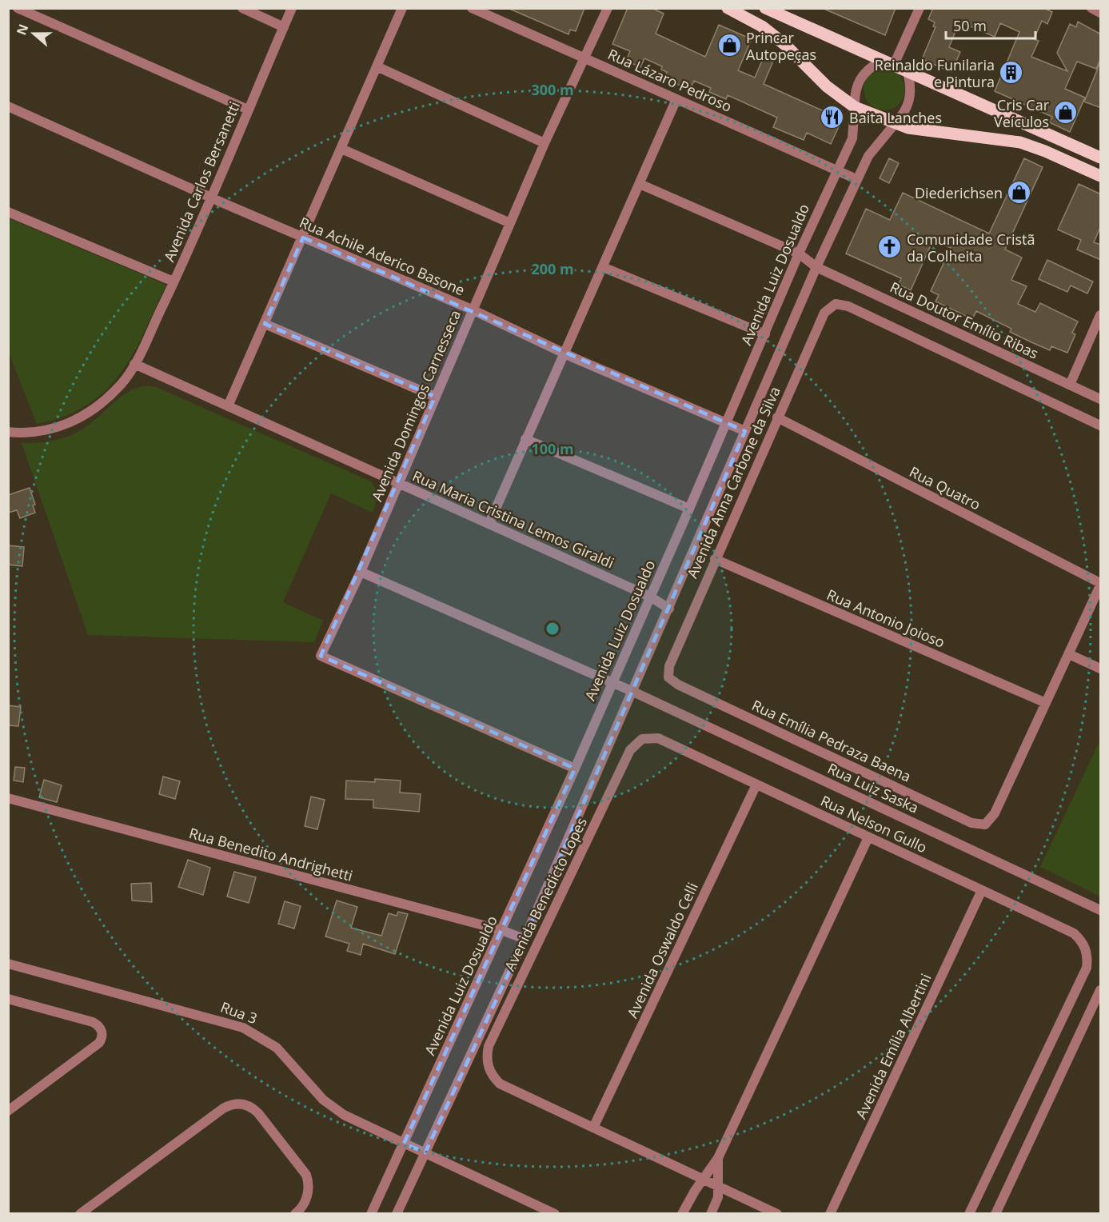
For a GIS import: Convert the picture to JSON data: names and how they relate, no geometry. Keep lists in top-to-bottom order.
{
  "streets": {
    "street": [
      "Rua Lázaro Pedroso",
      "Avenida Carlos Bersanetti",
      "Rua Achile Aderico Basone",
      "Avenida Luiz Dosualdo",
      "Rua Doutor Emílio Ribas",
      "Avenida Domingos Carnesseca",
      "Avenida Anna Carbone da Silva",
      "Rua Quatro",
      "Rua Maria Cristina Lemos Giraldi",
      "Rua Antonio Joioso",
      "Rua Emília Pedraza Baena",
      "Rua Luiz Saska",
      "Rua Nelson Gullo",
      "Rua Benedito Andrighetti",
      "Avenida Benedicto Lopes",
      "Avenida Oswaldo Celli",
      "Rua 3",
      "Avenida Emília Albertini"
    ]
  },
  "crossings": [
    ["Rua Lázaro Pedroso", "Avenida Luiz Dosualdo"],
    ["Rua Lázaro Pedroso", "Avenida Domingos Carnesseca"],
    ["Avenida Carlos Bersanetti", "Rua Achile Aderico Basone"],
    ["Avenida Carlos Bersanetti", "Rua Maria Cristina Lemos Giraldi"],
    ["Rua Achile Aderico Basone", "Avenida Luiz Dosualdo"],
    ["Rua Achile Aderico Basone", "Avenida Domingos Carnesseca"],
    ["Avenida Luiz Dosualdo", "Rua Doutor Emílio Ribas"],
    ["Avenida Luiz Dosualdo", "Avenida Domingos Carnesseca"],
    ["Avenida Luiz Dosualdo", "Rua Maria Cristina Lemos Giraldi"],
    ["Avenida Luiz Dosualdo", "Rua Luiz Saska"],
    ["Avenida Luiz Dosualdo", "Rua Benedito Andrighetti"],
    ["Avenida Luiz Dosualdo", "Rua 3"],
    ["Avenida Domingos Carnesseca", "Rua Maria Cristina Lemos Giraldi"],
    ["Avenida Domingos Carnesseca", "Rua Luiz Saska"],
    ["Avenida Anna Carbone da Silva", "Rua Quatro"],
    ["Avenida Anna Carbone da Silva", "Rua Antonio Joioso"],
    ["Avenida Anna Carbone da Silva", "Rua Emília Pedraza Baena"],
    ["Rua Antonio Joioso", "Rua Emília Pedraza Baena"],
    ["Rua Nelson Gullo", "Avenida Benedicto Lopes"],
    ["Rua Nelson Gullo", "Avenida Oswaldo Celli"],
    ["Rua Nelson Gullo", "Avenida Emília Albertini"],
    ["Avenida Benedicto Lopes", "Avenida Oswaldo Celli"]
  ],
  "places": {
    "shop": ["Princar Autopeças", "Cris Car Veículos", "Diederichsen"],
    "building": ["Reinaldo Funilaria e Pintura"],
    "restaurant": ["Baita Lanches"],
    "church": ["Comunidade Cristã da Colheita"]
  },
  "scale_bar": "50 m",
  "north": "left",
  "rings": ["300 m", "200 m", "100 m"]
}
